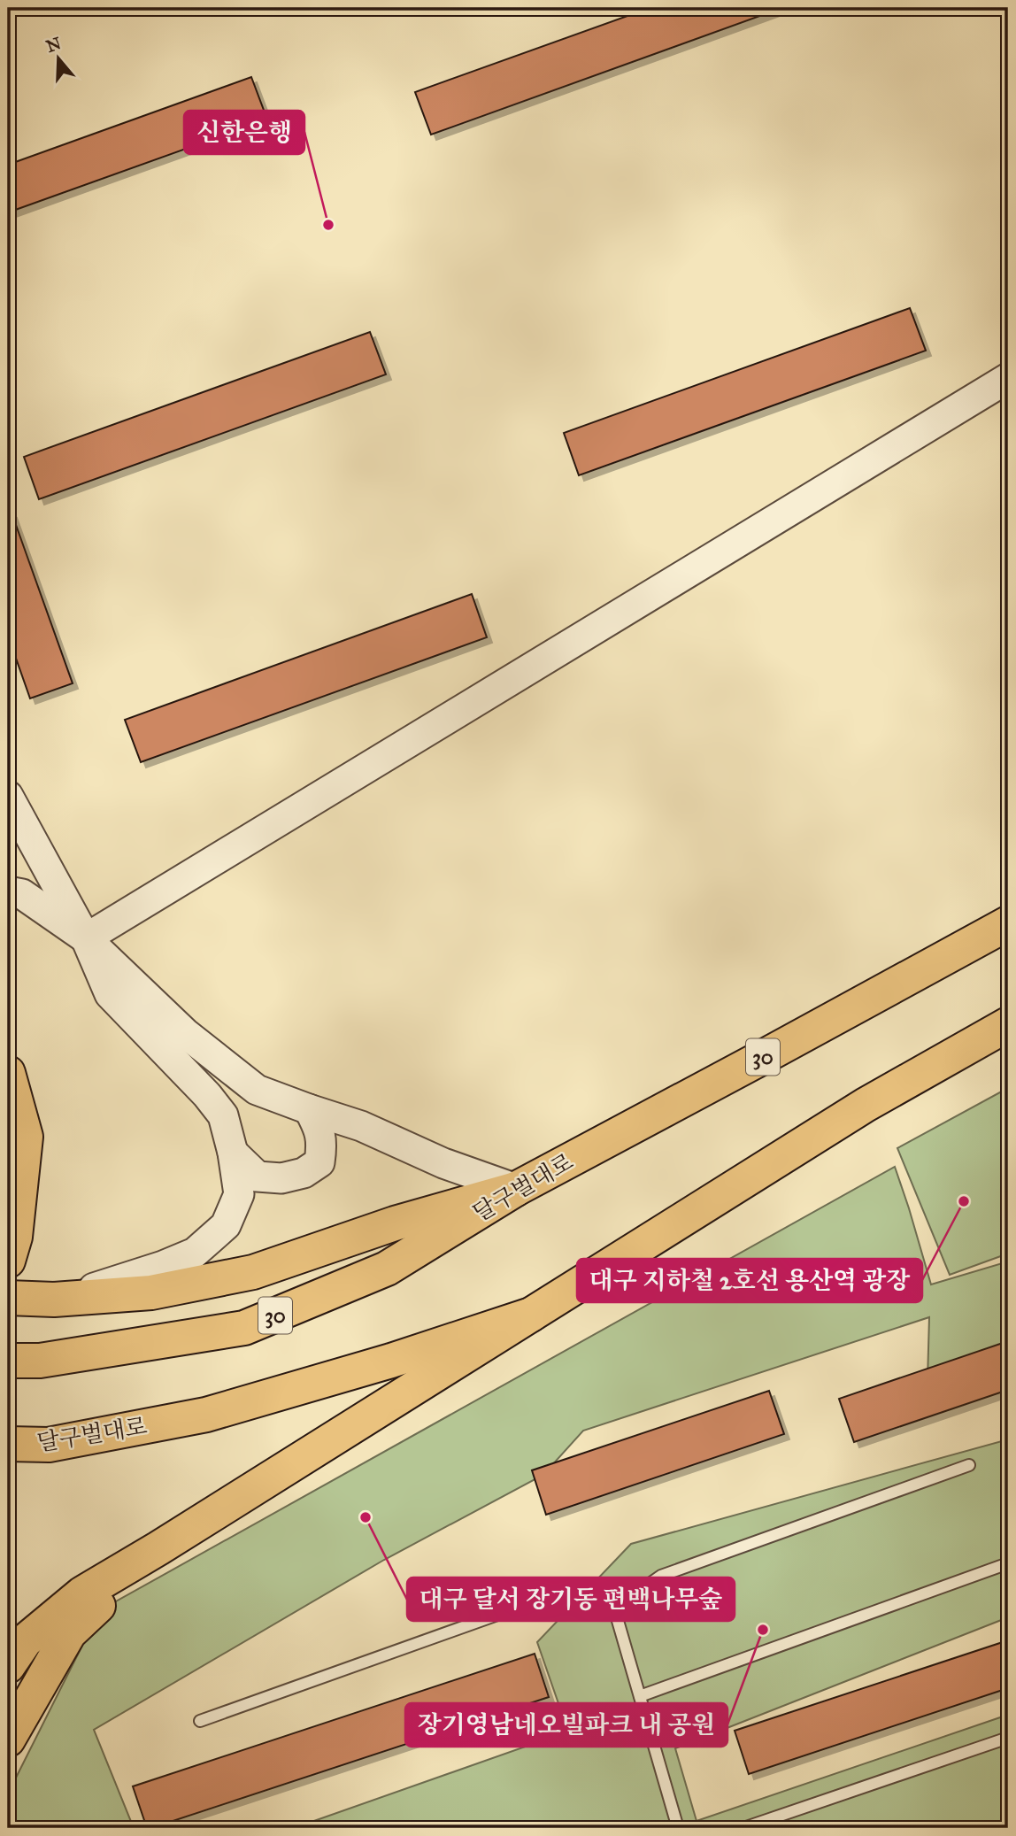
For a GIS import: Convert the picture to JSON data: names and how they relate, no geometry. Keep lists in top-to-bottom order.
{
  "streets": {
    "main road": ["30", "달구벌대로"]
  },
  "places": [
    "신한은행",
    "대구 지하철 2호선 용산역 광장",
    "대구 달서 장기동 편백나무숲",
    "장기영남네오빌파크 내 공원"
  ],
  "north": "top"
}
